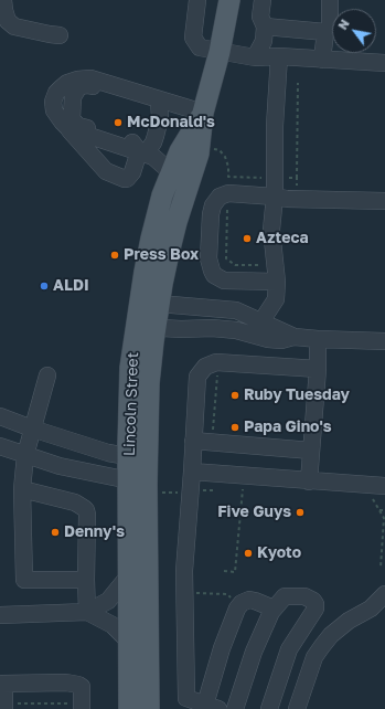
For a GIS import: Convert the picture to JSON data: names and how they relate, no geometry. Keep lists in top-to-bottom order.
{
  "streets": {
    "main road": ["Lincoln Street"]
  },
  "places": [
    "McDonald's",
    "Azteca",
    "Press Box",
    "ALDI",
    "Ruby Tuesday",
    "Papa Gino's",
    "Five Guys",
    "Denny's",
    "Kyoto"
  ],
  "north": "top left"
}
